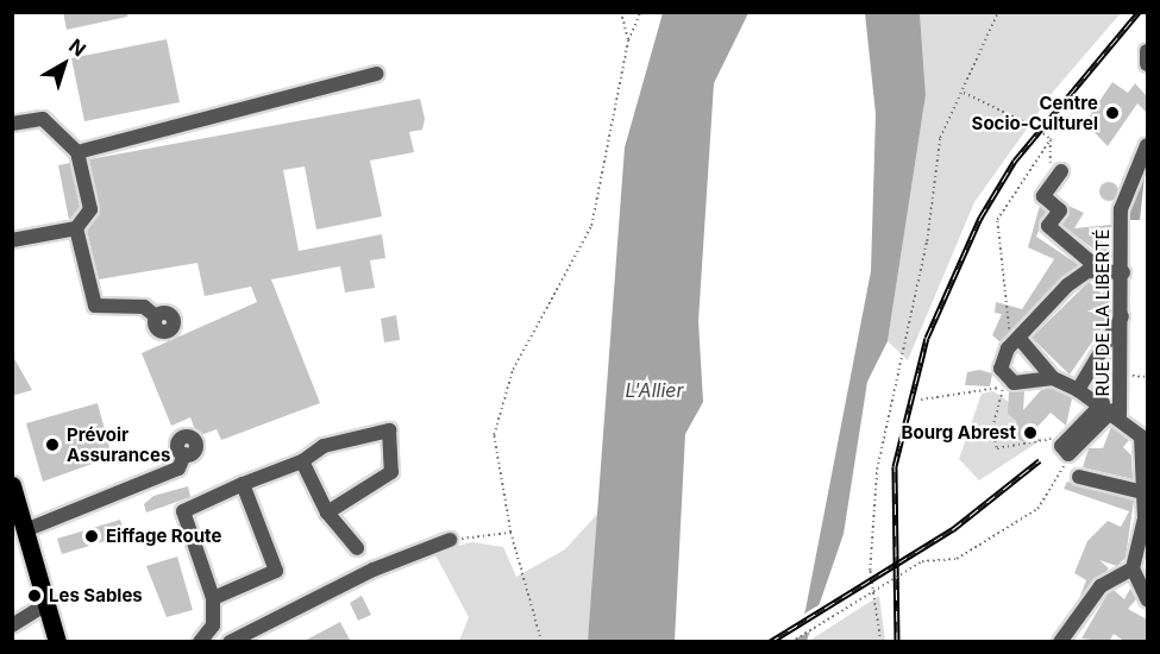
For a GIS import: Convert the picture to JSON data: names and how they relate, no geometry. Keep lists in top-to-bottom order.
{
  "streets": {
    "street": ["RUE DE LA LIBERTÉ"]
  },
  "water": ["L'Allier"],
  "places": [
    "Centre Socio-Culturel",
    "Bourg Abrest",
    "Prévoir Assurances",
    "Eiffage Route",
    "Les Sables"
  ],
  "north": "top right"
}
